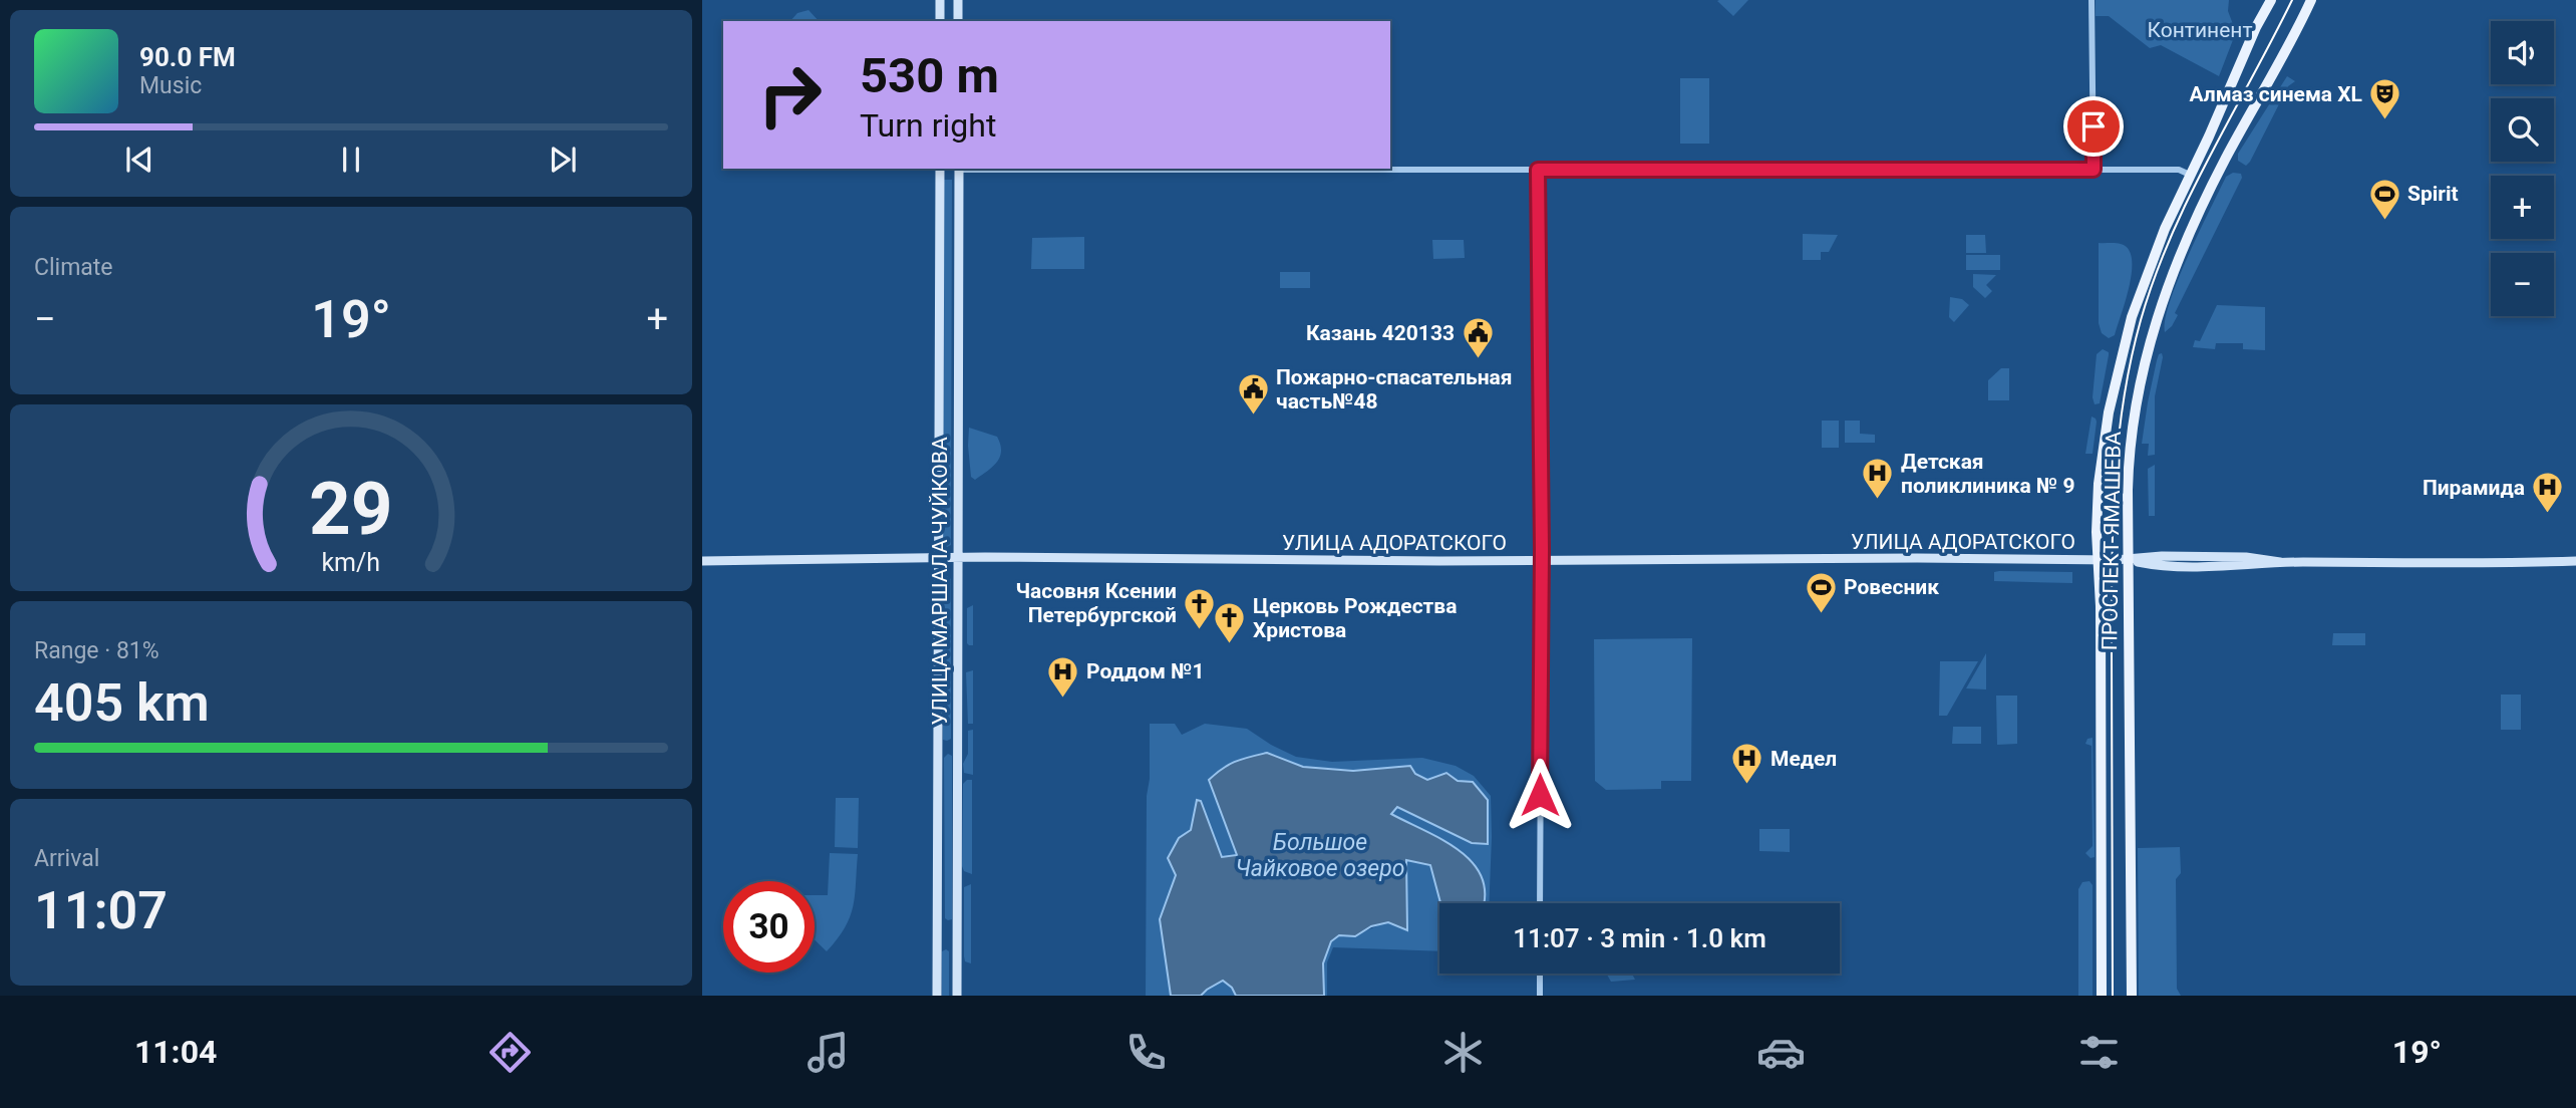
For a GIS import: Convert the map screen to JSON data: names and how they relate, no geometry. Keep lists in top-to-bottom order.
{
  "streets": {
    "main road": ["ПРОСПЕКТ ЯМАШЕВА"],
    "street": ["УЛИЦА АДОРАТСКОГО", "УЛИЦА МАРШАЛА ЧУЙКОВА"]
  },
  "crossings": [
    ["ПРОСПЕКТ ЯМАШЕВА", "УЛИЦА АДОРАТСКОГО"],
    ["УЛИЦА АДОРАТСКОГО", "УЛИЦА МАРШАЛА ЧУЙКОВА"]
  ],
  "water": ["Большое Чайковое озеро"],
  "parks": ["Континент"],
  "places": {
    "theatre": ["Алмаз синема XL"],
    "sports": ["Spirit", "Ровесник"],
    "public building": ["Казань 420133", "Пожарно-спасательная часть№48"],
    "hospital": [
      "Детская поликлиника № 9",
      "Пирамида",
      "Роддом №1",
      "Медел"
    ],
    "church": ["Часовня Ксении Петербургской", "Церковь Рождества Христова"]
  },
  "page": {
    "map_buttons": ["+", "−"],
    "turn": ["530 m", "Turn right"],
    "song": ["90.0 FM", "Music"],
    "tile": [
      "Climate",
      ["Range · 81%", "405 km"],
      ["Arrival", "11:07"]
    ],
    "heat": ["−", "19°", "+"],
    "limit": "30",
    "trip": "11:07 · 3 min · 1.0 km",
    "tabs": ["11:04", "19°"],
    "gauge": ["29", "km/h"]
  }
}
